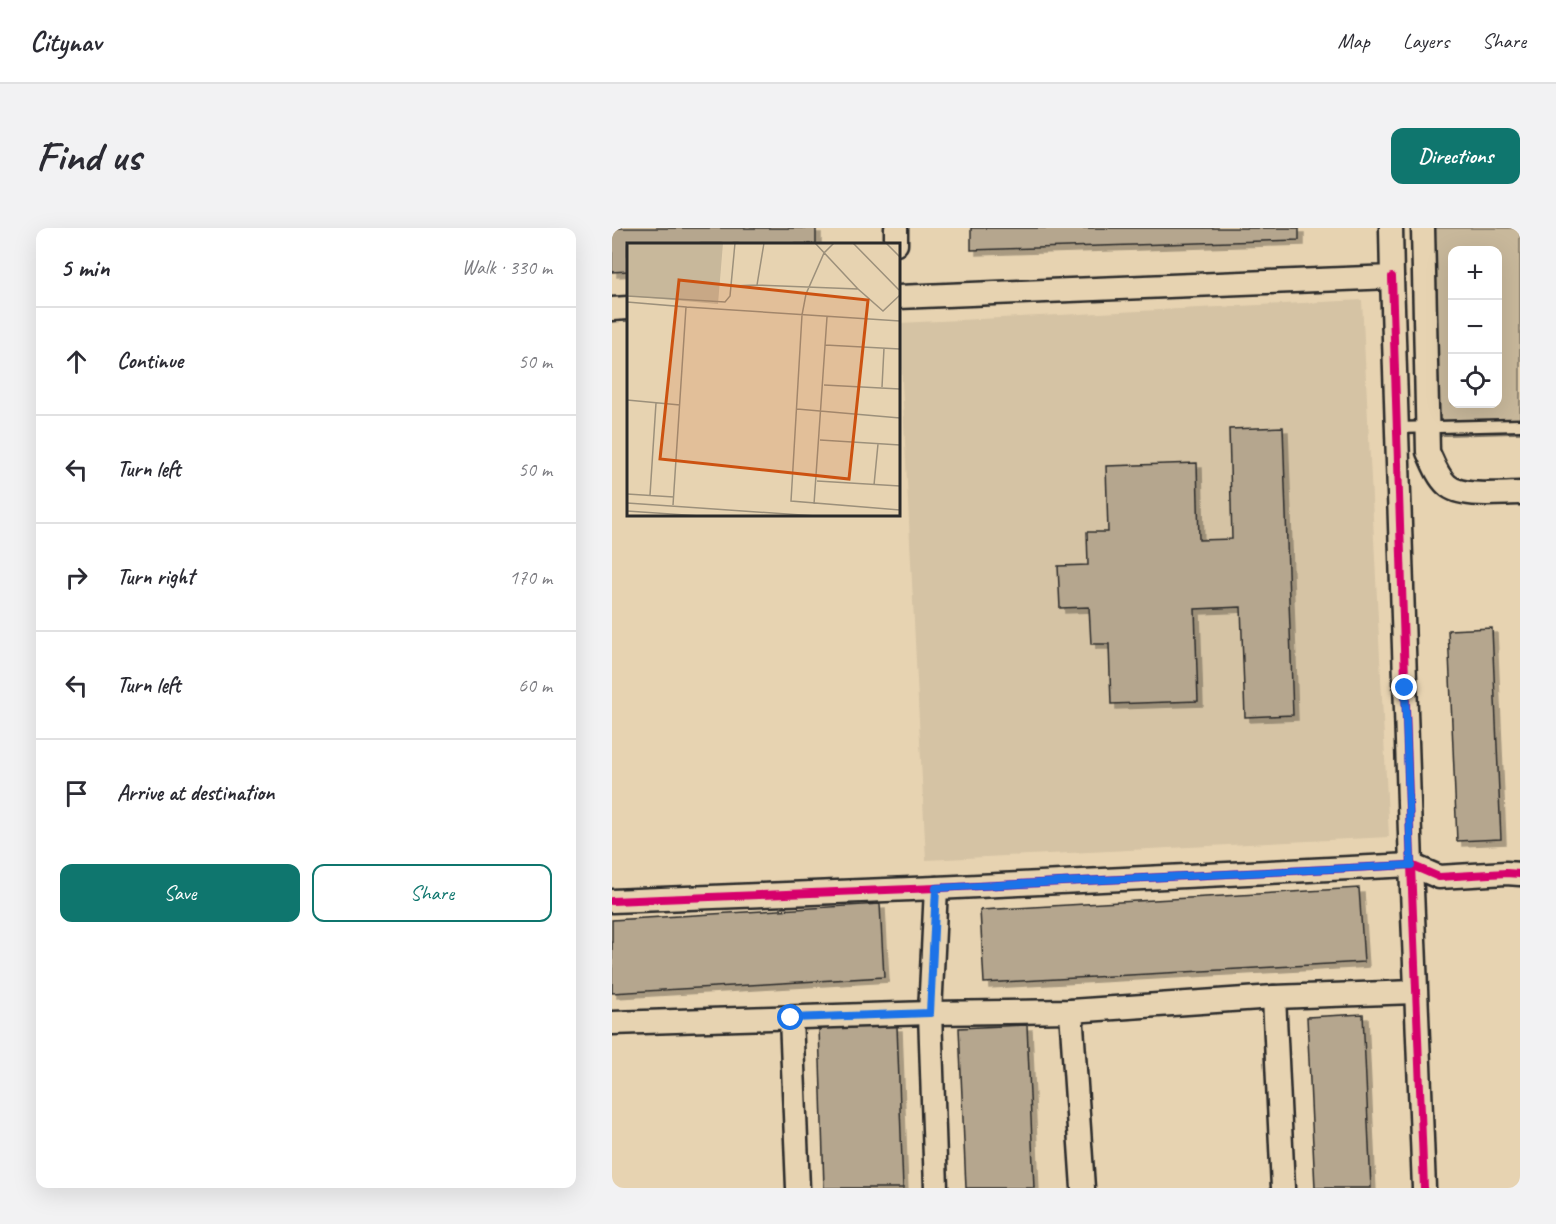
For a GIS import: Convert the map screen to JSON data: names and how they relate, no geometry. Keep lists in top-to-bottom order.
{
  "page": {
    "header": "Citynav",
    "nav": ["Map", "Layers", "Share"],
    "buttons": [
      "Directions",
      ["Save", "Share"]
    ],
    "title": "Find us",
    "heading": ["5 min", "Walk · 330 m"],
    "map_buttons": ["+", "−"],
    "list": [
      ["Continue", "50 m"],
      ["Turn left", "50 m"],
      ["Turn right", "170 m"],
      ["Turn left", "60 m"],
      "Arrive at destination"
    ]
  }
}
